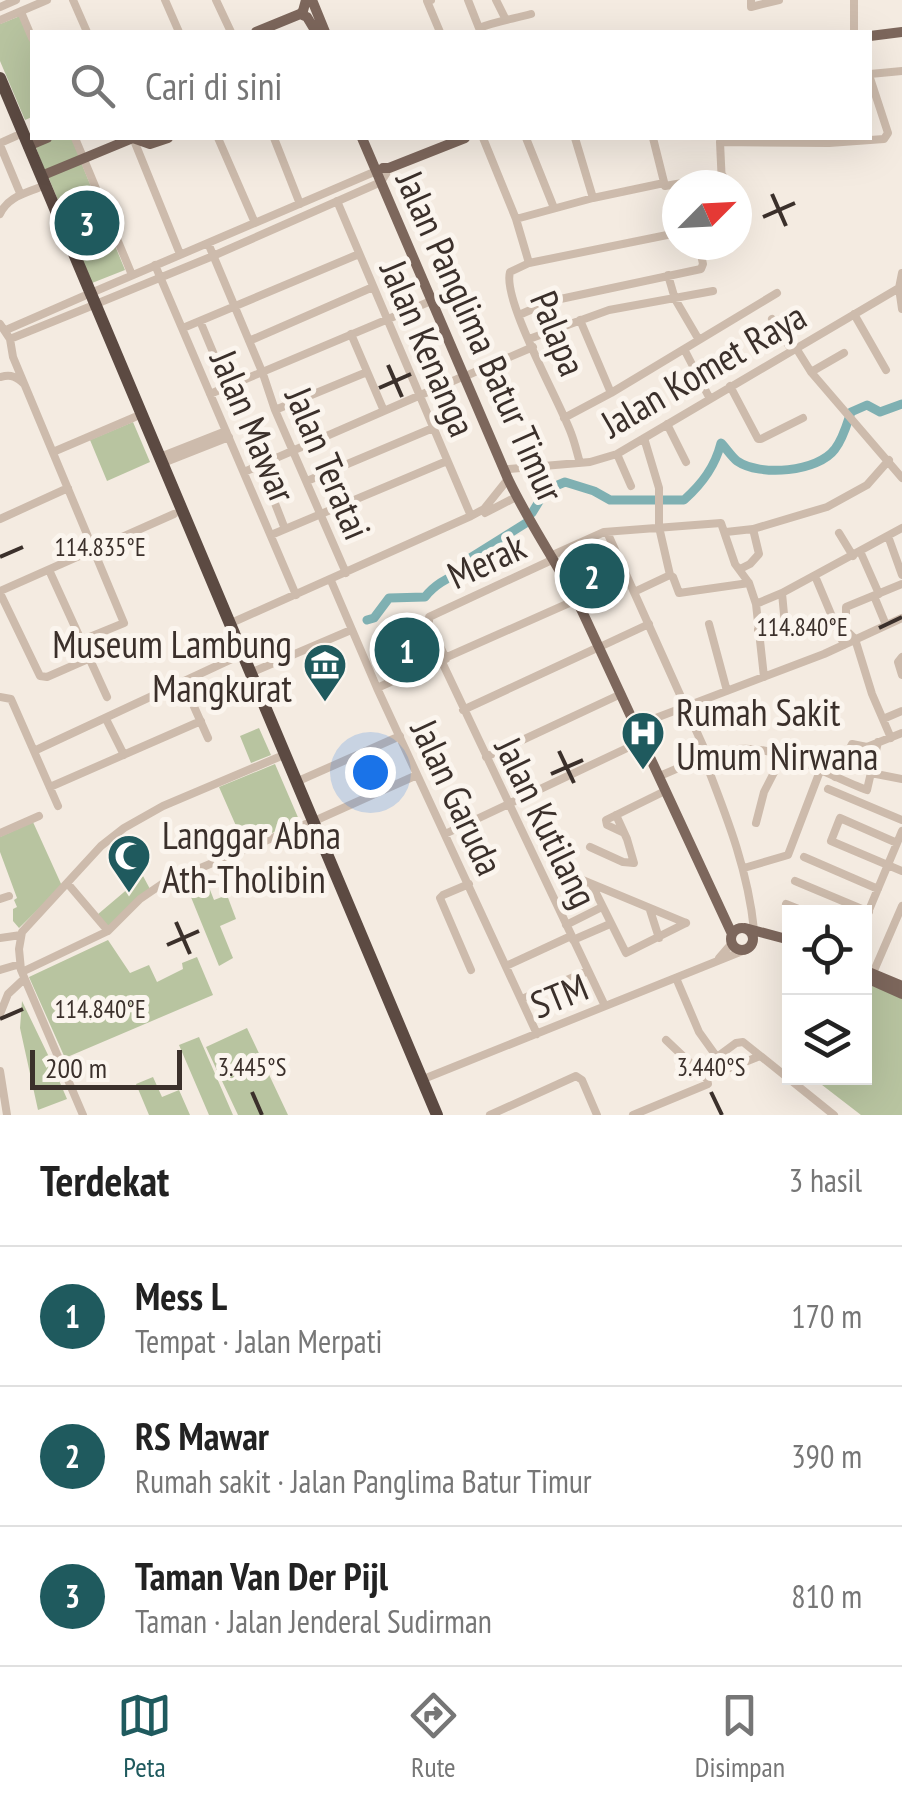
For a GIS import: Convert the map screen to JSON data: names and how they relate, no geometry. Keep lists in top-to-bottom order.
{
  "streets": {
    "main road": ["Jalan Panglima Batur Timur"],
    "street": [
      "Palapa",
      "Jalan Kenanga",
      "Jalan Komet Raya",
      "Jalan Mawar",
      "Jalan Teratai",
      "Merak",
      "Jalan Garuda",
      "Jalan Kutilang",
      "STM"
    ]
  },
  "crossings": [
    ["Palapa", "Jalan Komet Raya"],
    ["Jalan Panglima Batur Timur", "Jalan Komet Raya"],
    ["Jalan Panglima Batur Timur", "Merak"],
    ["Merak", "Jalan Kutilang"],
    ["Jalan Garuda", "STM"],
    ["Jalan Kutilang", "STM"]
  ],
  "places": {
    "museum": ["Museum Lambung Mangkurat"],
    "hospital": ["Rumah Sakit Umum Nirwana"],
    "mosque": ["Langgar Abna Ath-Tholibin"]
  },
  "scale_bar": "200 m",
  "north": "top right",
  "page": {
    "search": "Cari di sini",
    "pins": ["3", "2", "1"],
    "scale": "200 m",
    "heading": ["Terdekat", "3 hasil"],
    "list": [
      {
        "mark": "1",
        "name": "Mess L",
        "note": "Tempat · Jalan Merpati",
        "value": "170 m"
      },
      {
        "mark": "2",
        "name": "RS Mawar",
        "note": "Rumah sakit · Jalan Panglima Batur Timur",
        "value": "390 m"
      },
      {
        "mark": "3",
        "name": "Taman Van Der Pijl",
        "note": "Taman · Jalan Jenderal Sudirman",
        "value": "810 m"
      }
    ],
    "nav": ["Peta", "Rute", "Disimpan"]
  },
  "coordinates": [
    "114.835°E",
    "114.840°E",
    "3.445°S",
    "3.440°S"
  ]
}
